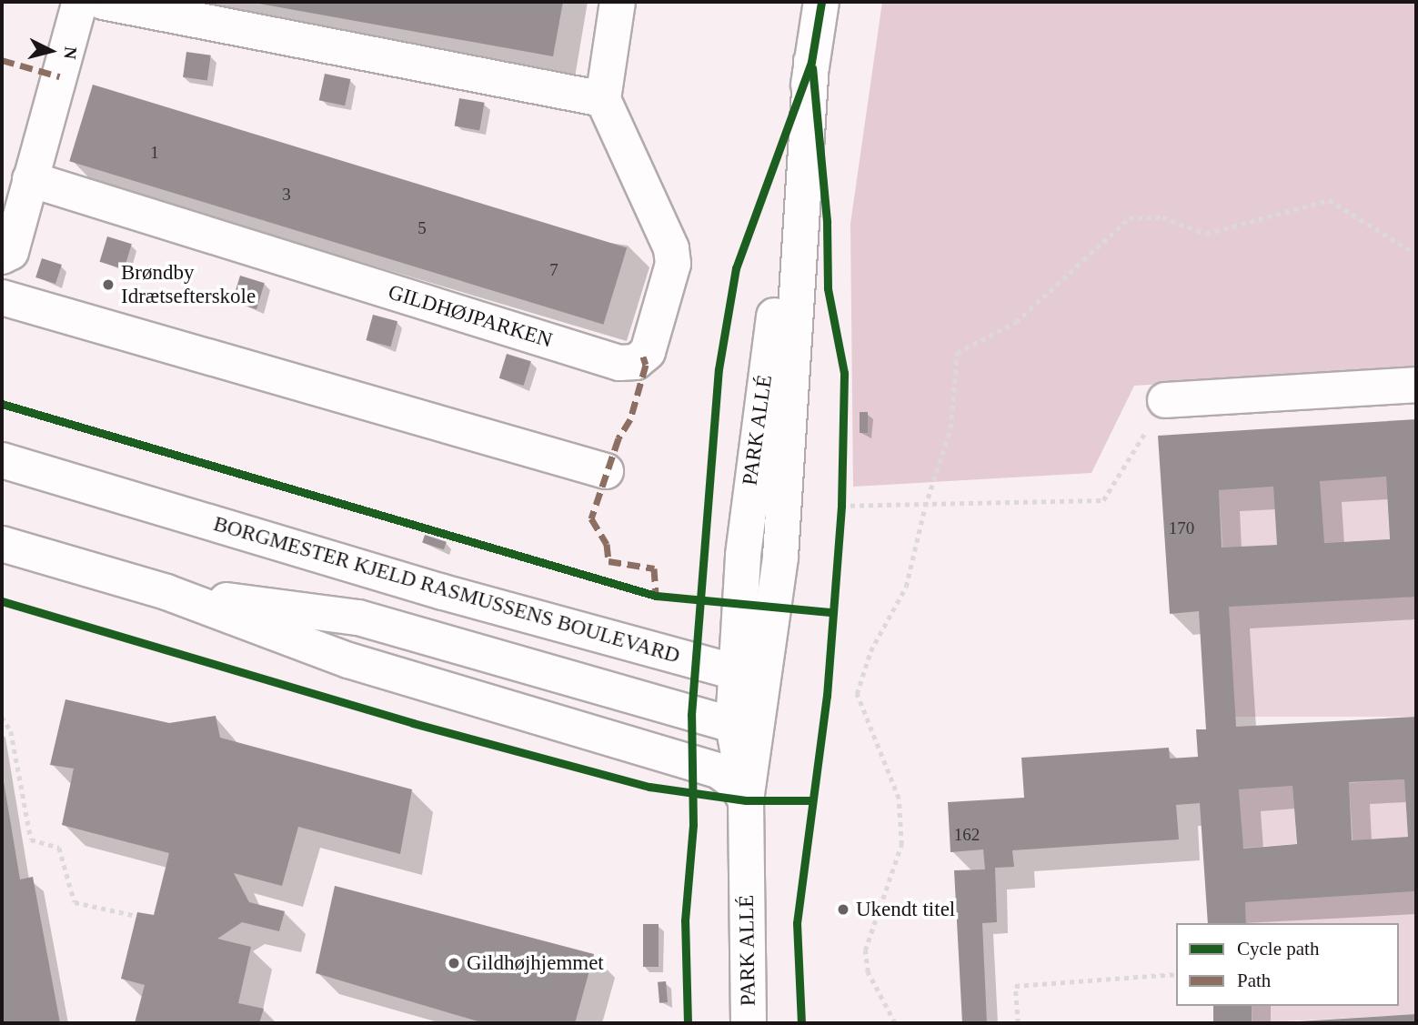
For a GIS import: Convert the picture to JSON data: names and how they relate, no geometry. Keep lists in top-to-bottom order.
{
  "streets": {
    "street": ["GILDHØJPARKEN", "PARK ALLÉ", "BORGMESTER KJELD RASMUSSENS BOULEVARD"]
  },
  "crossings": [
    ["PARK ALLÉ", "BORGMESTER KJELD RASMUSSENS BOULEVARD"]
  ],
  "places": ["Brøndby Idrætsefterskole", "Ukendt titel", "Gildhøjhjemmet"],
  "house_numbers": [
    "1",
    "3",
    "5",
    "7",
    "170",
    "162"
  ],
  "legend": ["Cycle path", "Path"],
  "north": "right"
}
